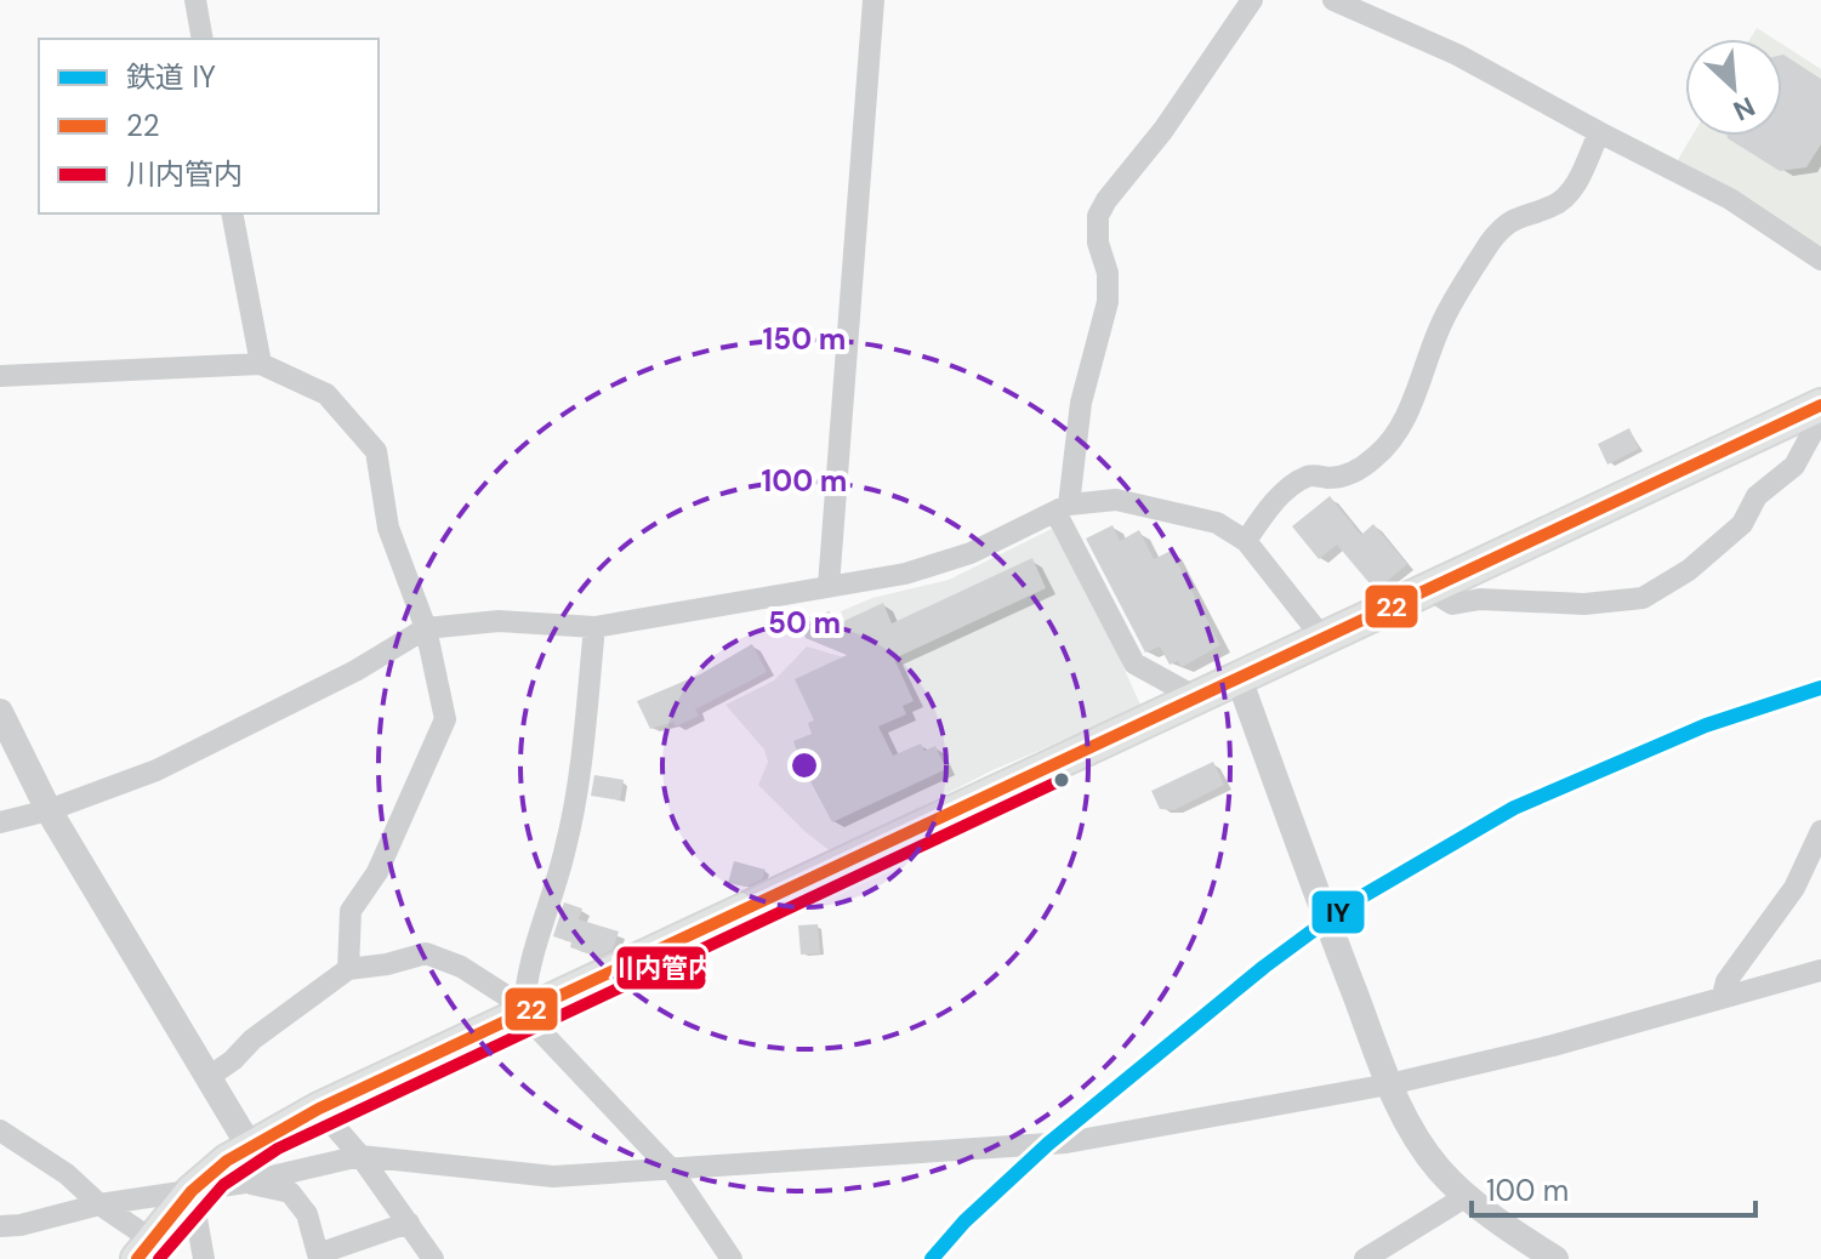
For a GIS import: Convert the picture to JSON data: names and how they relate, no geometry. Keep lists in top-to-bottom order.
{
  "lines": ["transit line 22", "rail line IY", "transit line 川内管内"],
  "legend": ["鉄道 IY", "22", "川内管内"],
  "scale_bar": "100 m",
  "north": "bottom right",
  "rings": ["150 m", "100 m", "50 m"]
}
